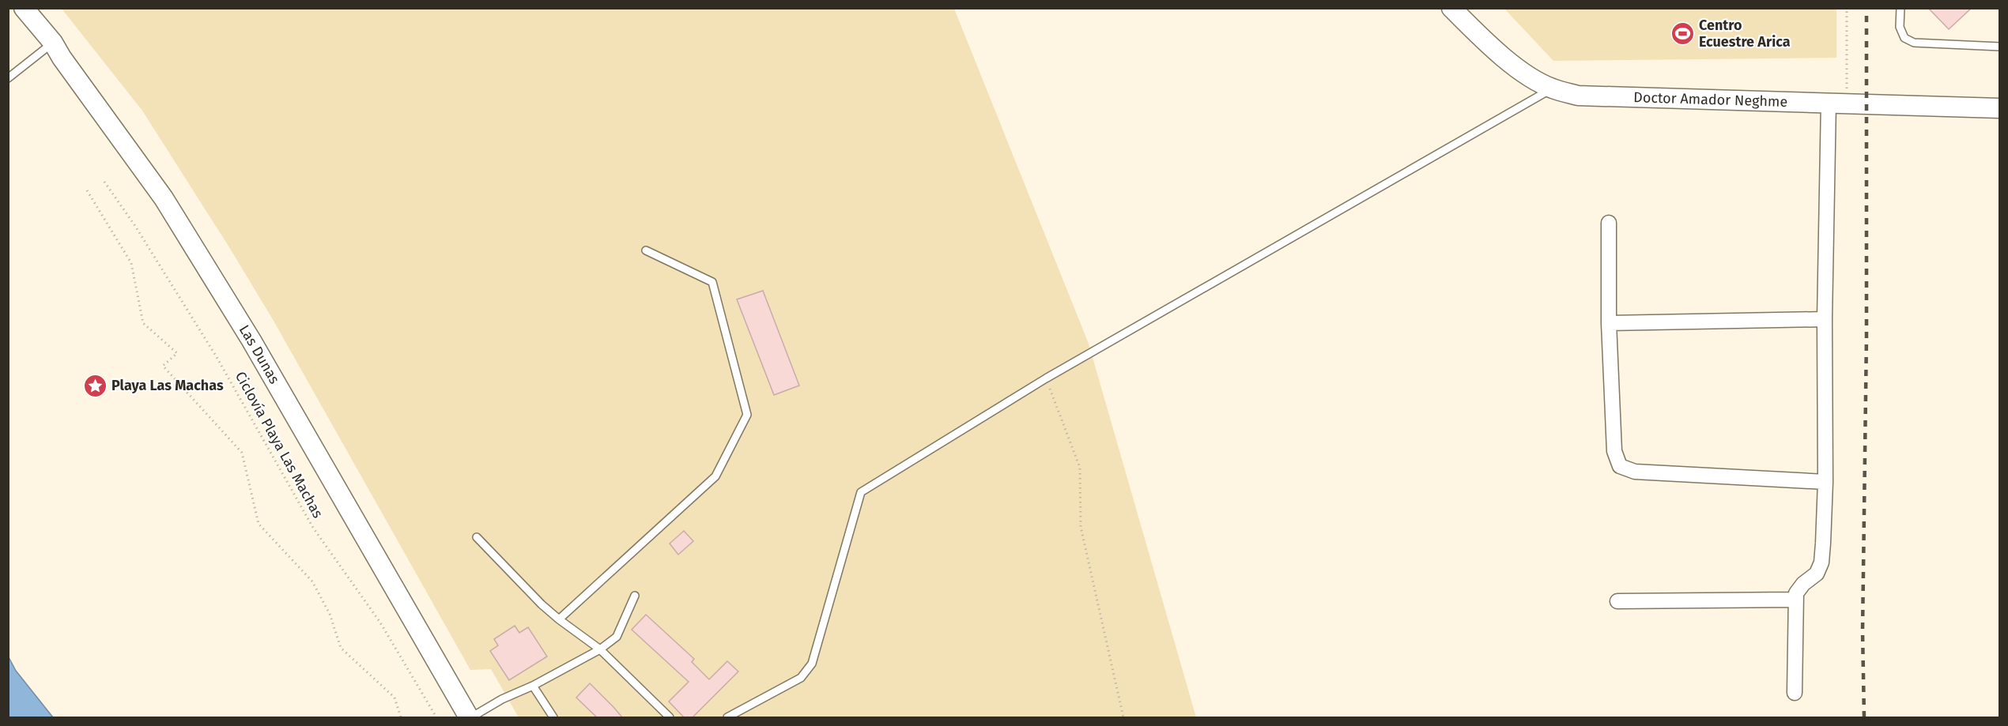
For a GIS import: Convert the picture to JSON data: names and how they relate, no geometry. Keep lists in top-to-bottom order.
{
  "streets": {
    "main road": ["Doctor Amador Neghme", "Las Dunas"],
    "path": ["Ciclovía Playa Las Machas"]
  },
  "places": {
    "sports": ["Centro Ecuestre Arica"],
    "place": ["Playa Las Machas"]
  }
}
